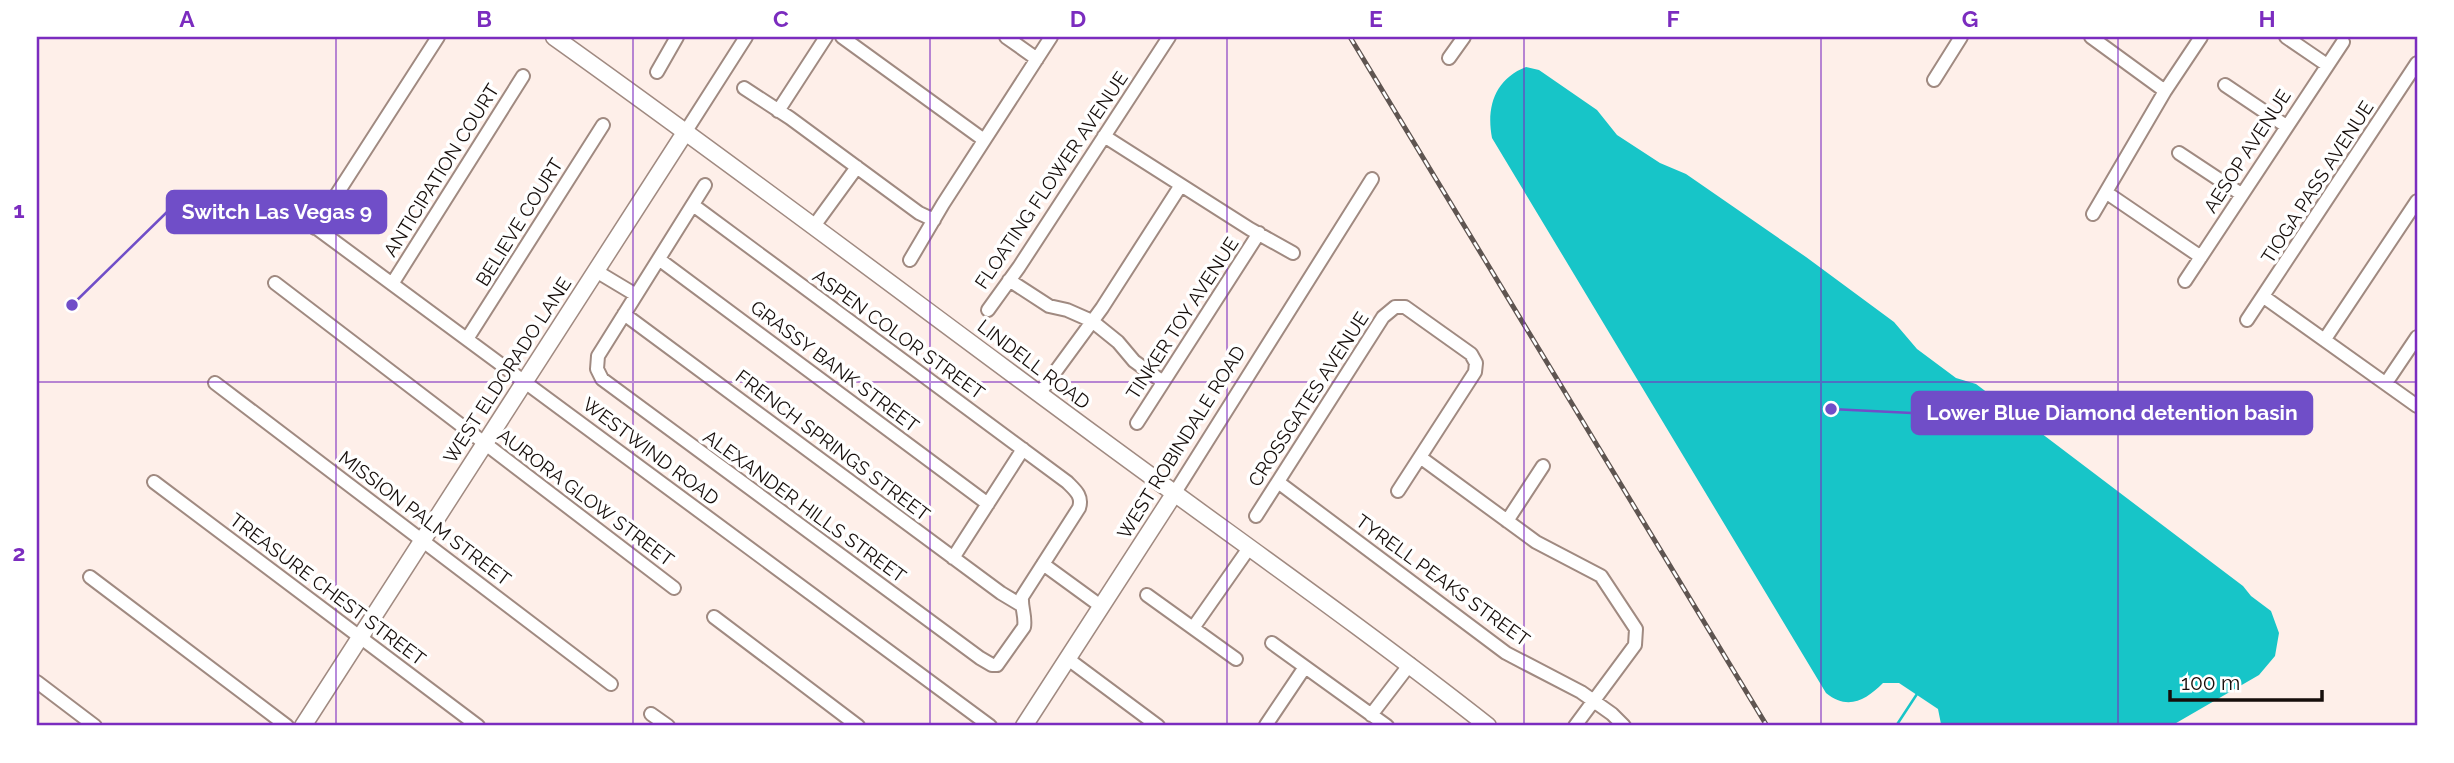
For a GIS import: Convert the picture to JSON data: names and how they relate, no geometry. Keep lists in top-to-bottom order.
{
  "streets": {
    "street": [
      "AESOP AVENUE",
      "ANTICIPATION COURT",
      "FLOATING FLOWER AVENUE",
      "TIOGA PASS AVENUE",
      "BELIEVE COURT",
      "TINKER TOY AVENUE",
      "ASPEN COLOR STREET",
      "LINDELL ROAD",
      "GRASSY BANK STREET",
      "WEST ELDORADO LANE",
      "CROSSGATES AVENUE",
      "WEST ROBINDALE ROAD",
      "FRENCH SPRINGS STREET",
      "WESTWIND ROAD",
      "AURORA GLOW STREET",
      "ALEXANDER HILLS STREET",
      "MISSION PALM STREET",
      "TYRELL PEAKS STREET",
      "TREASURE CHEST STREET"
    ]
  },
  "crossings": [
    ["ANTICIPATION COURT", "WESTWIND ROAD"],
    ["BELIEVE COURT", "WESTWIND ROAD"],
    ["LINDELL ROAD", "WEST ELDORADO LANE"],
    ["LINDELL ROAD", "WEST ROBINDALE ROAD"],
    ["WEST ELDORADO LANE", "WESTWIND ROAD"],
    ["WEST ELDORADO LANE", "AURORA GLOW STREET"],
    ["WEST ELDORADO LANE", "MISSION PALM STREET"],
    ["WEST ELDORADO LANE", "TREASURE CHEST STREET"],
    ["CROSSGATES AVENUE", "TYRELL PEAKS STREET"],
    ["FRENCH SPRINGS STREET", "ALEXANDER HILLS STREET"]
  ],
  "places": ["Switch Las Vegas 9", "Lower Blue Diamond detention basin"],
  "scale_bar": "100 m",
  "grid": {
    "columns": [
      "A",
      "B",
      "C",
      "D",
      "E",
      "F",
      "G",
      "H"
    ],
    "rows": ["1", "2"]
  }
}
